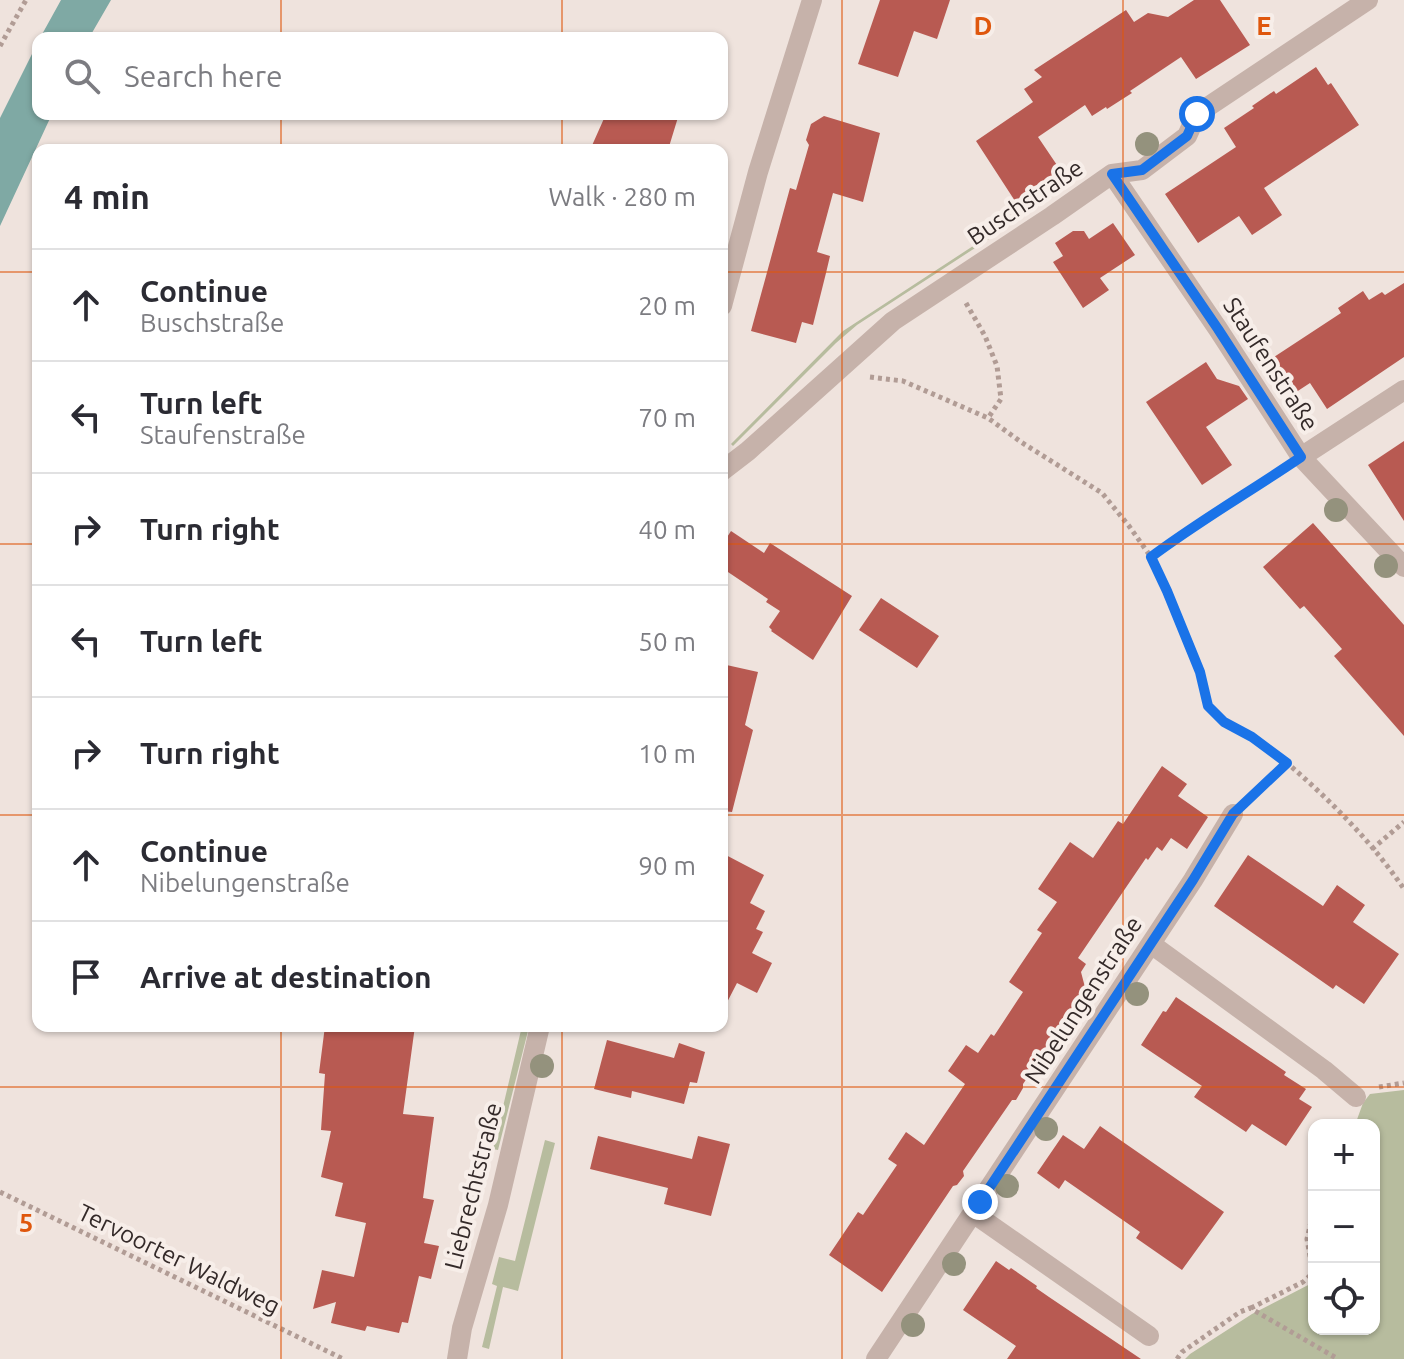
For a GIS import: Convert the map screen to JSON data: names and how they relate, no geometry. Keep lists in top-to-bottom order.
{
  "streets": {
    "street": [
      "Buschstraße",
      "Staufenstraße",
      "Nibelungenstraße",
      "Liebrechtstraße"
    ],
    "path": ["Tervoorter Waldweg"]
  },
  "crossings": [
    ["Buschstraße", "Staufenstraße"]
  ],
  "page": {
    "search": "Search here",
    "heading": ["4 min", "Walk · 280 m"],
    "list": [
      ["Continue", "Buschstraße", "20 m"],
      ["Turn left", "Staufenstraße", "70 m"],
      ["Turn right", "40 m"],
      ["Turn left", "50 m"],
      ["Turn right", "10 m"],
      ["Continue", "Nibelungenstraße", "90 m"],
      "Arrive at destination"
    ],
    "map_buttons": ["+", "−"]
  },
  "grid": {
    "columns": ["D", "E"],
    "rows": ["5"]
  }
}
